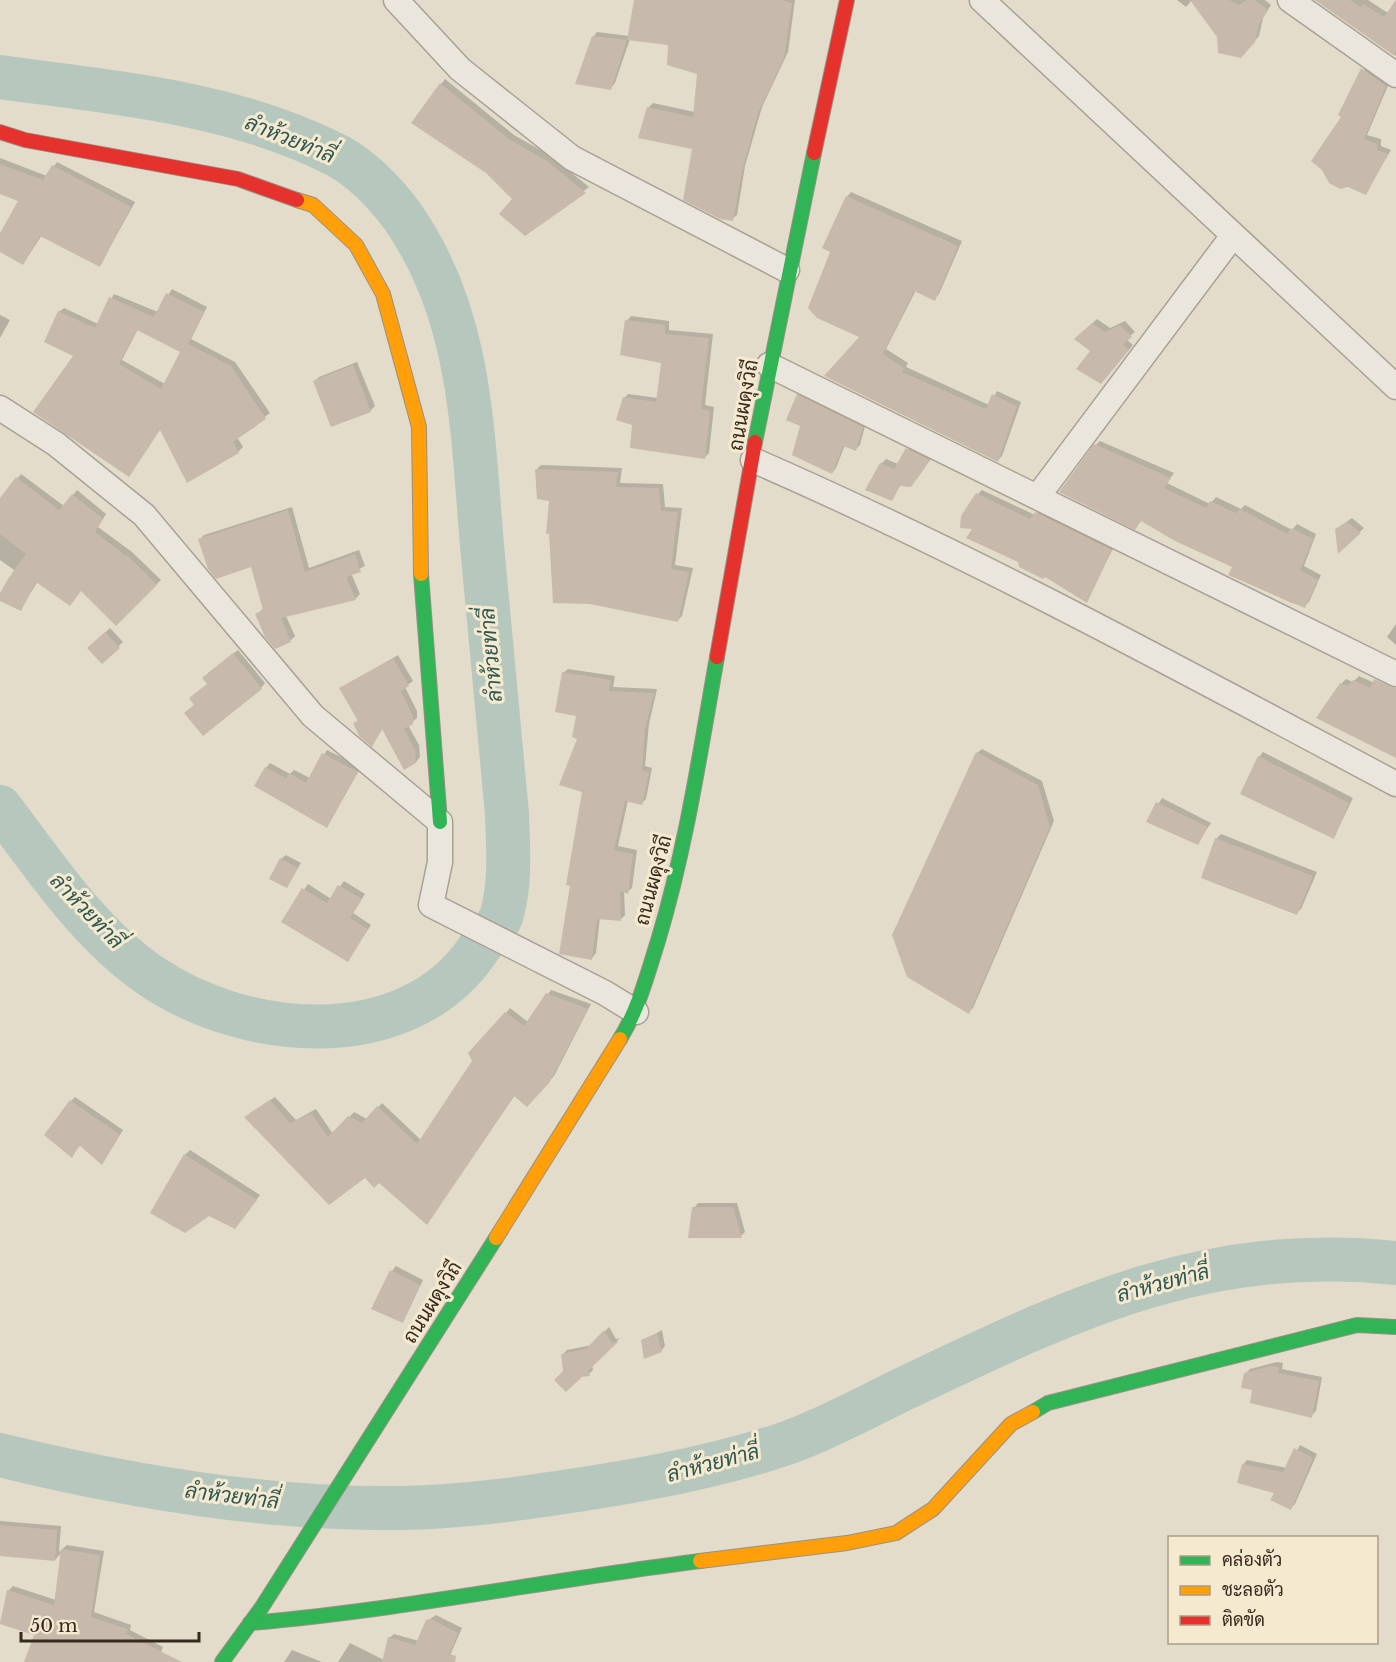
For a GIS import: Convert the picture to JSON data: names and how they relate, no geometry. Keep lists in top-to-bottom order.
{
  "streets": {
    "street": ["ถนนผดุงวิถี"]
  },
  "water": ["ลำห้วยท่าลี่"],
  "legend": ["คล่องตัว", "ชะลอตัว", "ติดขัด"],
  "scale_bar": "50 m"
}
